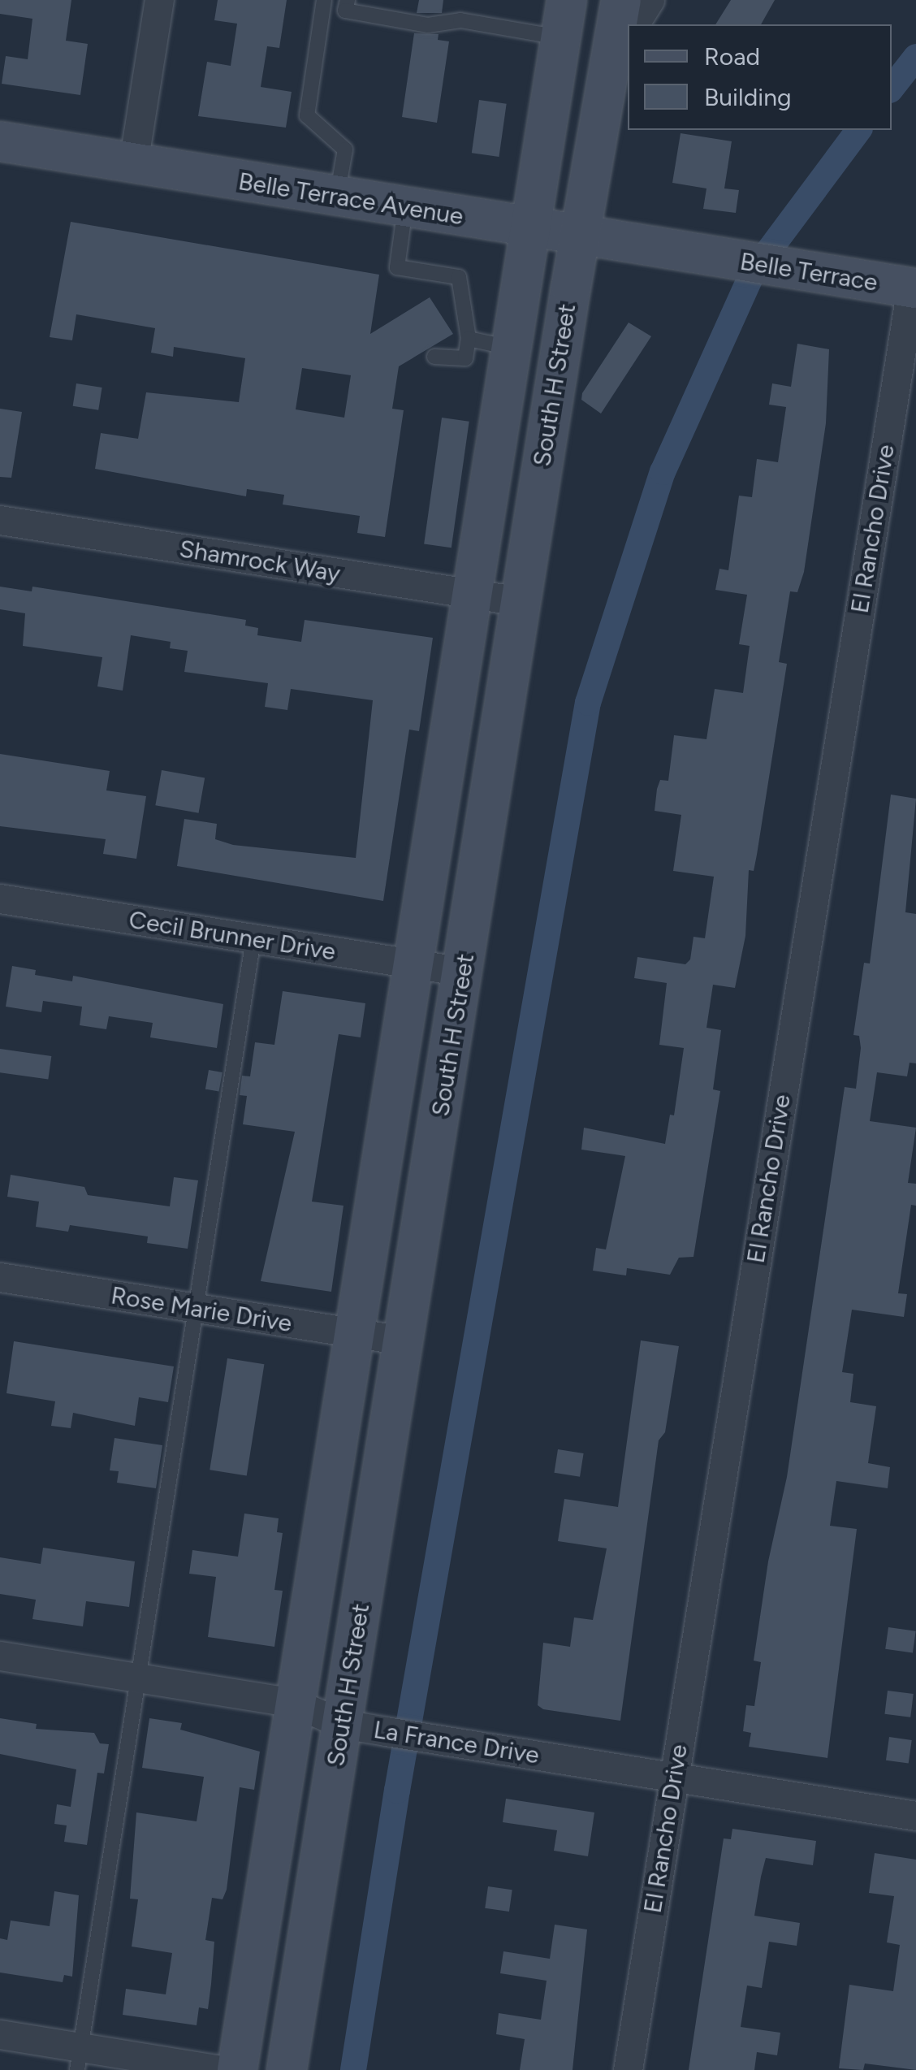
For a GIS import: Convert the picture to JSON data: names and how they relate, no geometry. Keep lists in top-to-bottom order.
{
  "streets": {
    "street": [
      "Belle Terrace Avenue",
      "Belle Terrace",
      "South H Street",
      "El Rancho Drive",
      "Shamrock Way",
      "Cecil Brunner Drive",
      "Rose Marie Drive",
      "La France Drive"
    ]
  },
  "crossings": [
    ["Belle Terrace Avenue", "Belle Terrace"],
    ["Belle Terrace Avenue", "South H Street"],
    ["Belle Terrace", "El Rancho Drive"],
    ["South H Street", "Shamrock Way"],
    ["South H Street", "Cecil Brunner Drive"],
    ["South H Street", "Rose Marie Drive"],
    ["South H Street", "La France Drive"],
    ["El Rancho Drive", "La France Drive"]
  ],
  "legend": ["Road", "Building"]
}
